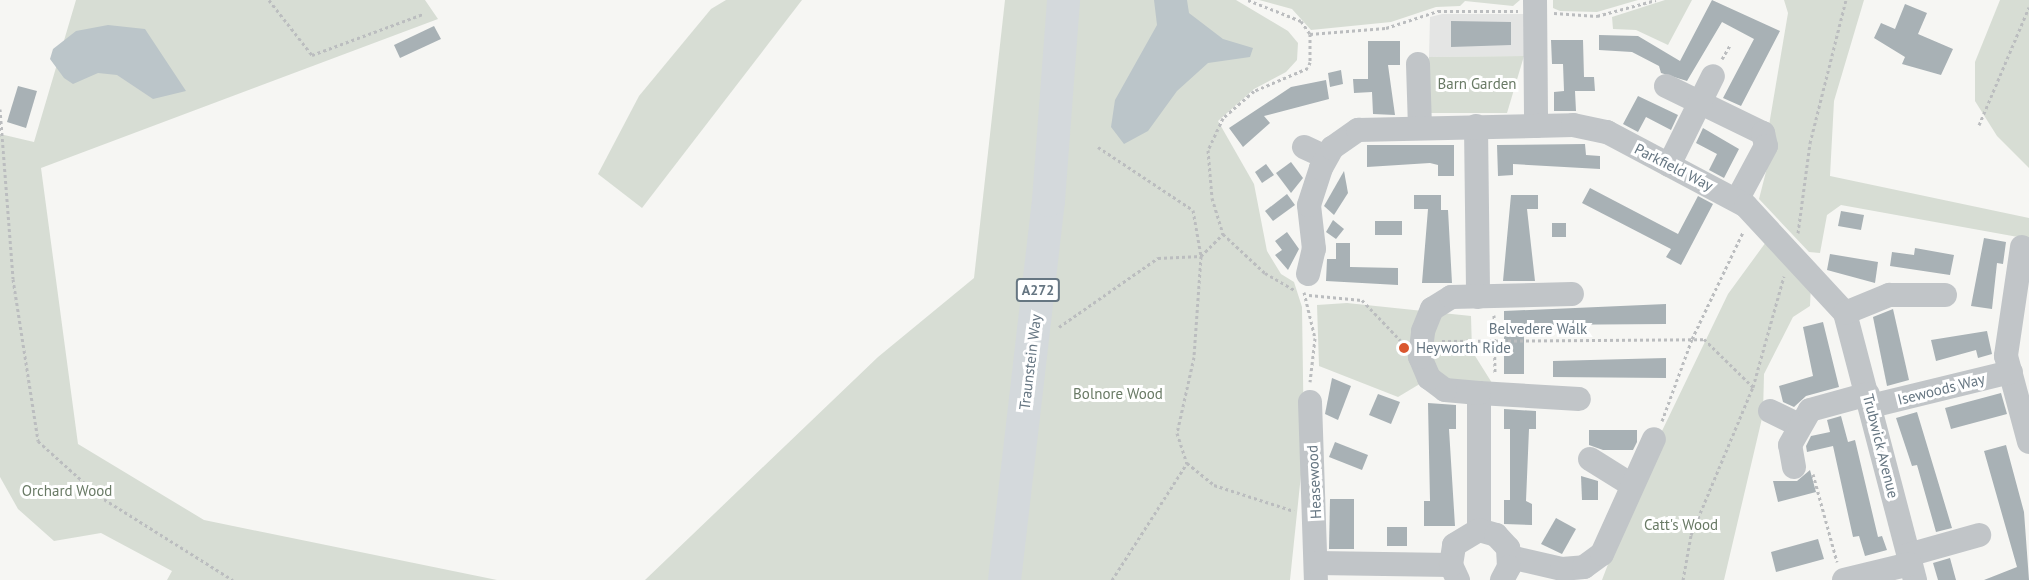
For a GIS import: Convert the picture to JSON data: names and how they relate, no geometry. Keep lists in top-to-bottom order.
{
  "streets": {
    "highway": ["A272", "Traunstein Way"],
    "street": [
      "Parkfield Way",
      "Isewoods Way",
      "Trubwick Avenue",
      "Heasewood"
    ],
    "path": ["Belvedere Walk"]
  },
  "crossings": [
    ["Parkfield Way", "Belvedere Walk"],
    ["Parkfield Way", "Trubwick Avenue"],
    ["Isewoods Way", "Trubwick Avenue"]
  ],
  "parks": [
    "Barn Garden",
    "Bolnore Wood",
    "Orchard Wood",
    "Catt's Wood"
  ],
  "places": ["Heyworth Ride"]
}
